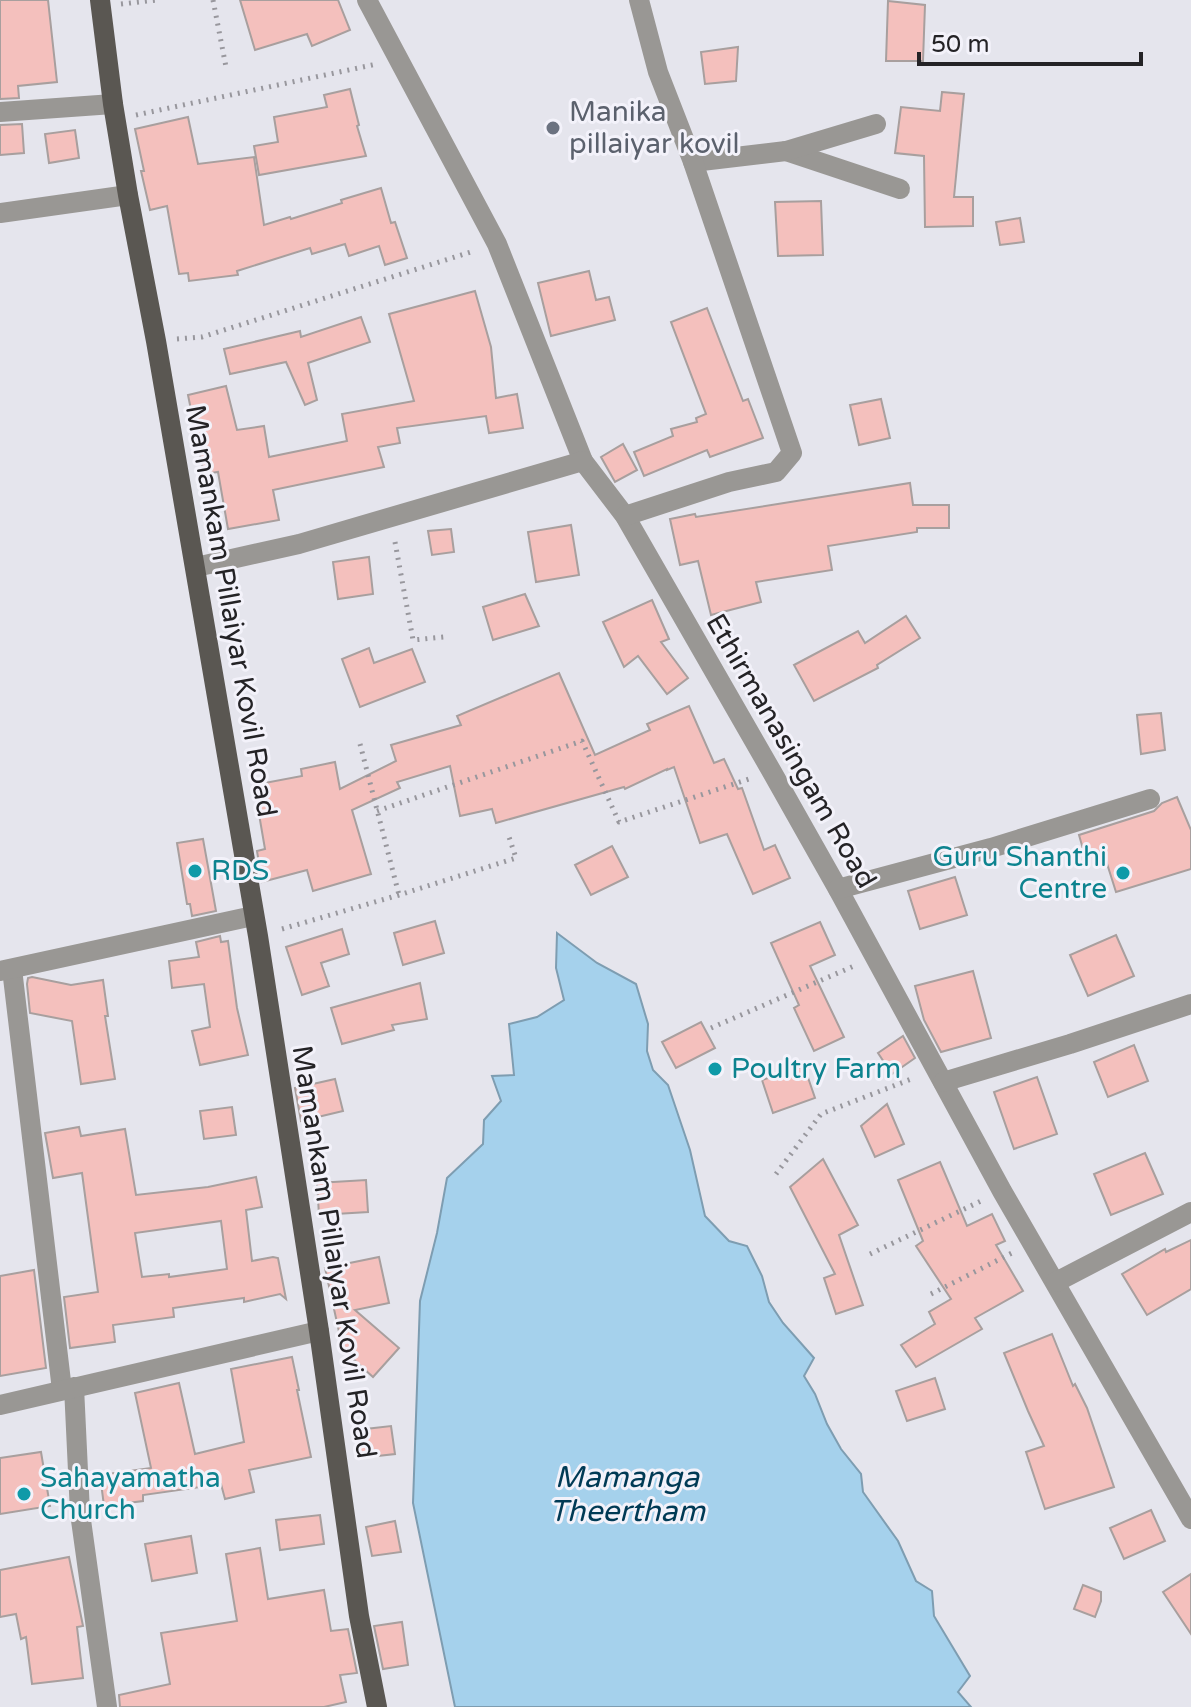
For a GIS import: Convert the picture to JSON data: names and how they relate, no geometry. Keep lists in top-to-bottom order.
{
  "streets": {
    "main road": ["Mamankam Pillaiyar Kovil Road"],
    "street": ["Ethirmanasingam Road"]
  },
  "water": ["Mamanga Theertham"],
  "places": [
    "Manika pillaiyar kovil",
    "RDS",
    "Guru Shanthi Centre",
    "Poultry Farm",
    "Sahayamatha Church"
  ],
  "scale_bar": "50 m"
}
